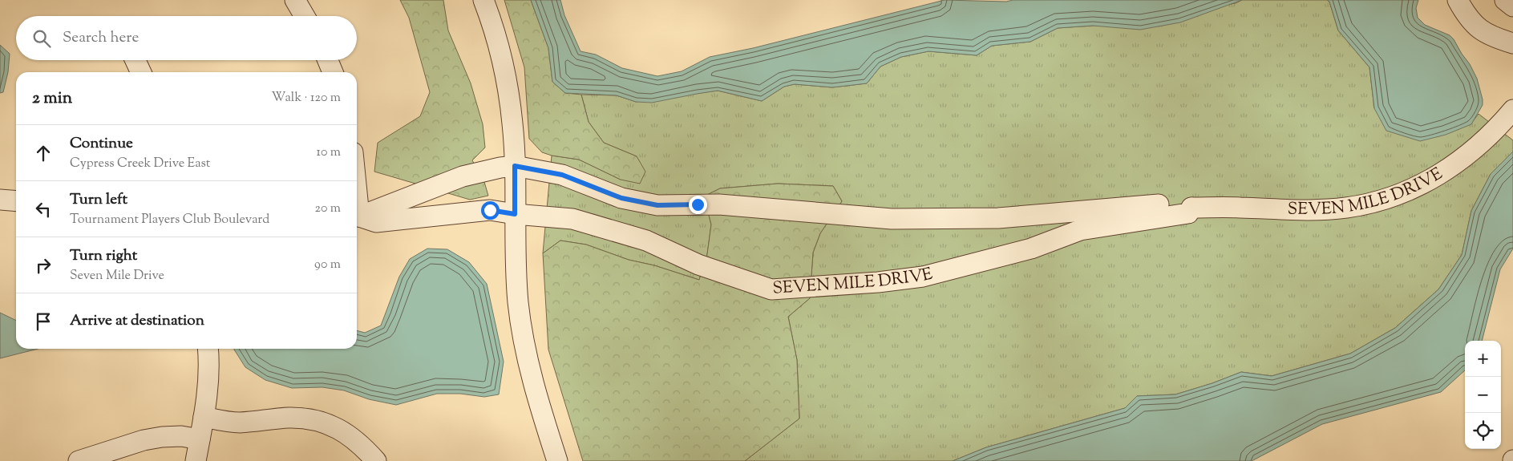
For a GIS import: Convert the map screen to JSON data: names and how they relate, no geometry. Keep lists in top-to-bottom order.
{
  "streets": {
    "street": ["SEVEN MILE DRIVE"]
  },
  "page": {
    "search": "Search here",
    "heading": ["2 min", "Walk · 120 m"],
    "list": [
      ["Continue", "Cypress Creek Drive East", "10 m"],
      ["Turn left", "Tournament Players Club Boulevard", "20 m"],
      ["Turn right", "Seven Mile Drive", "90 m"],
      "Arrive at destination"
    ],
    "map_buttons": ["+", "−"]
  }
}
